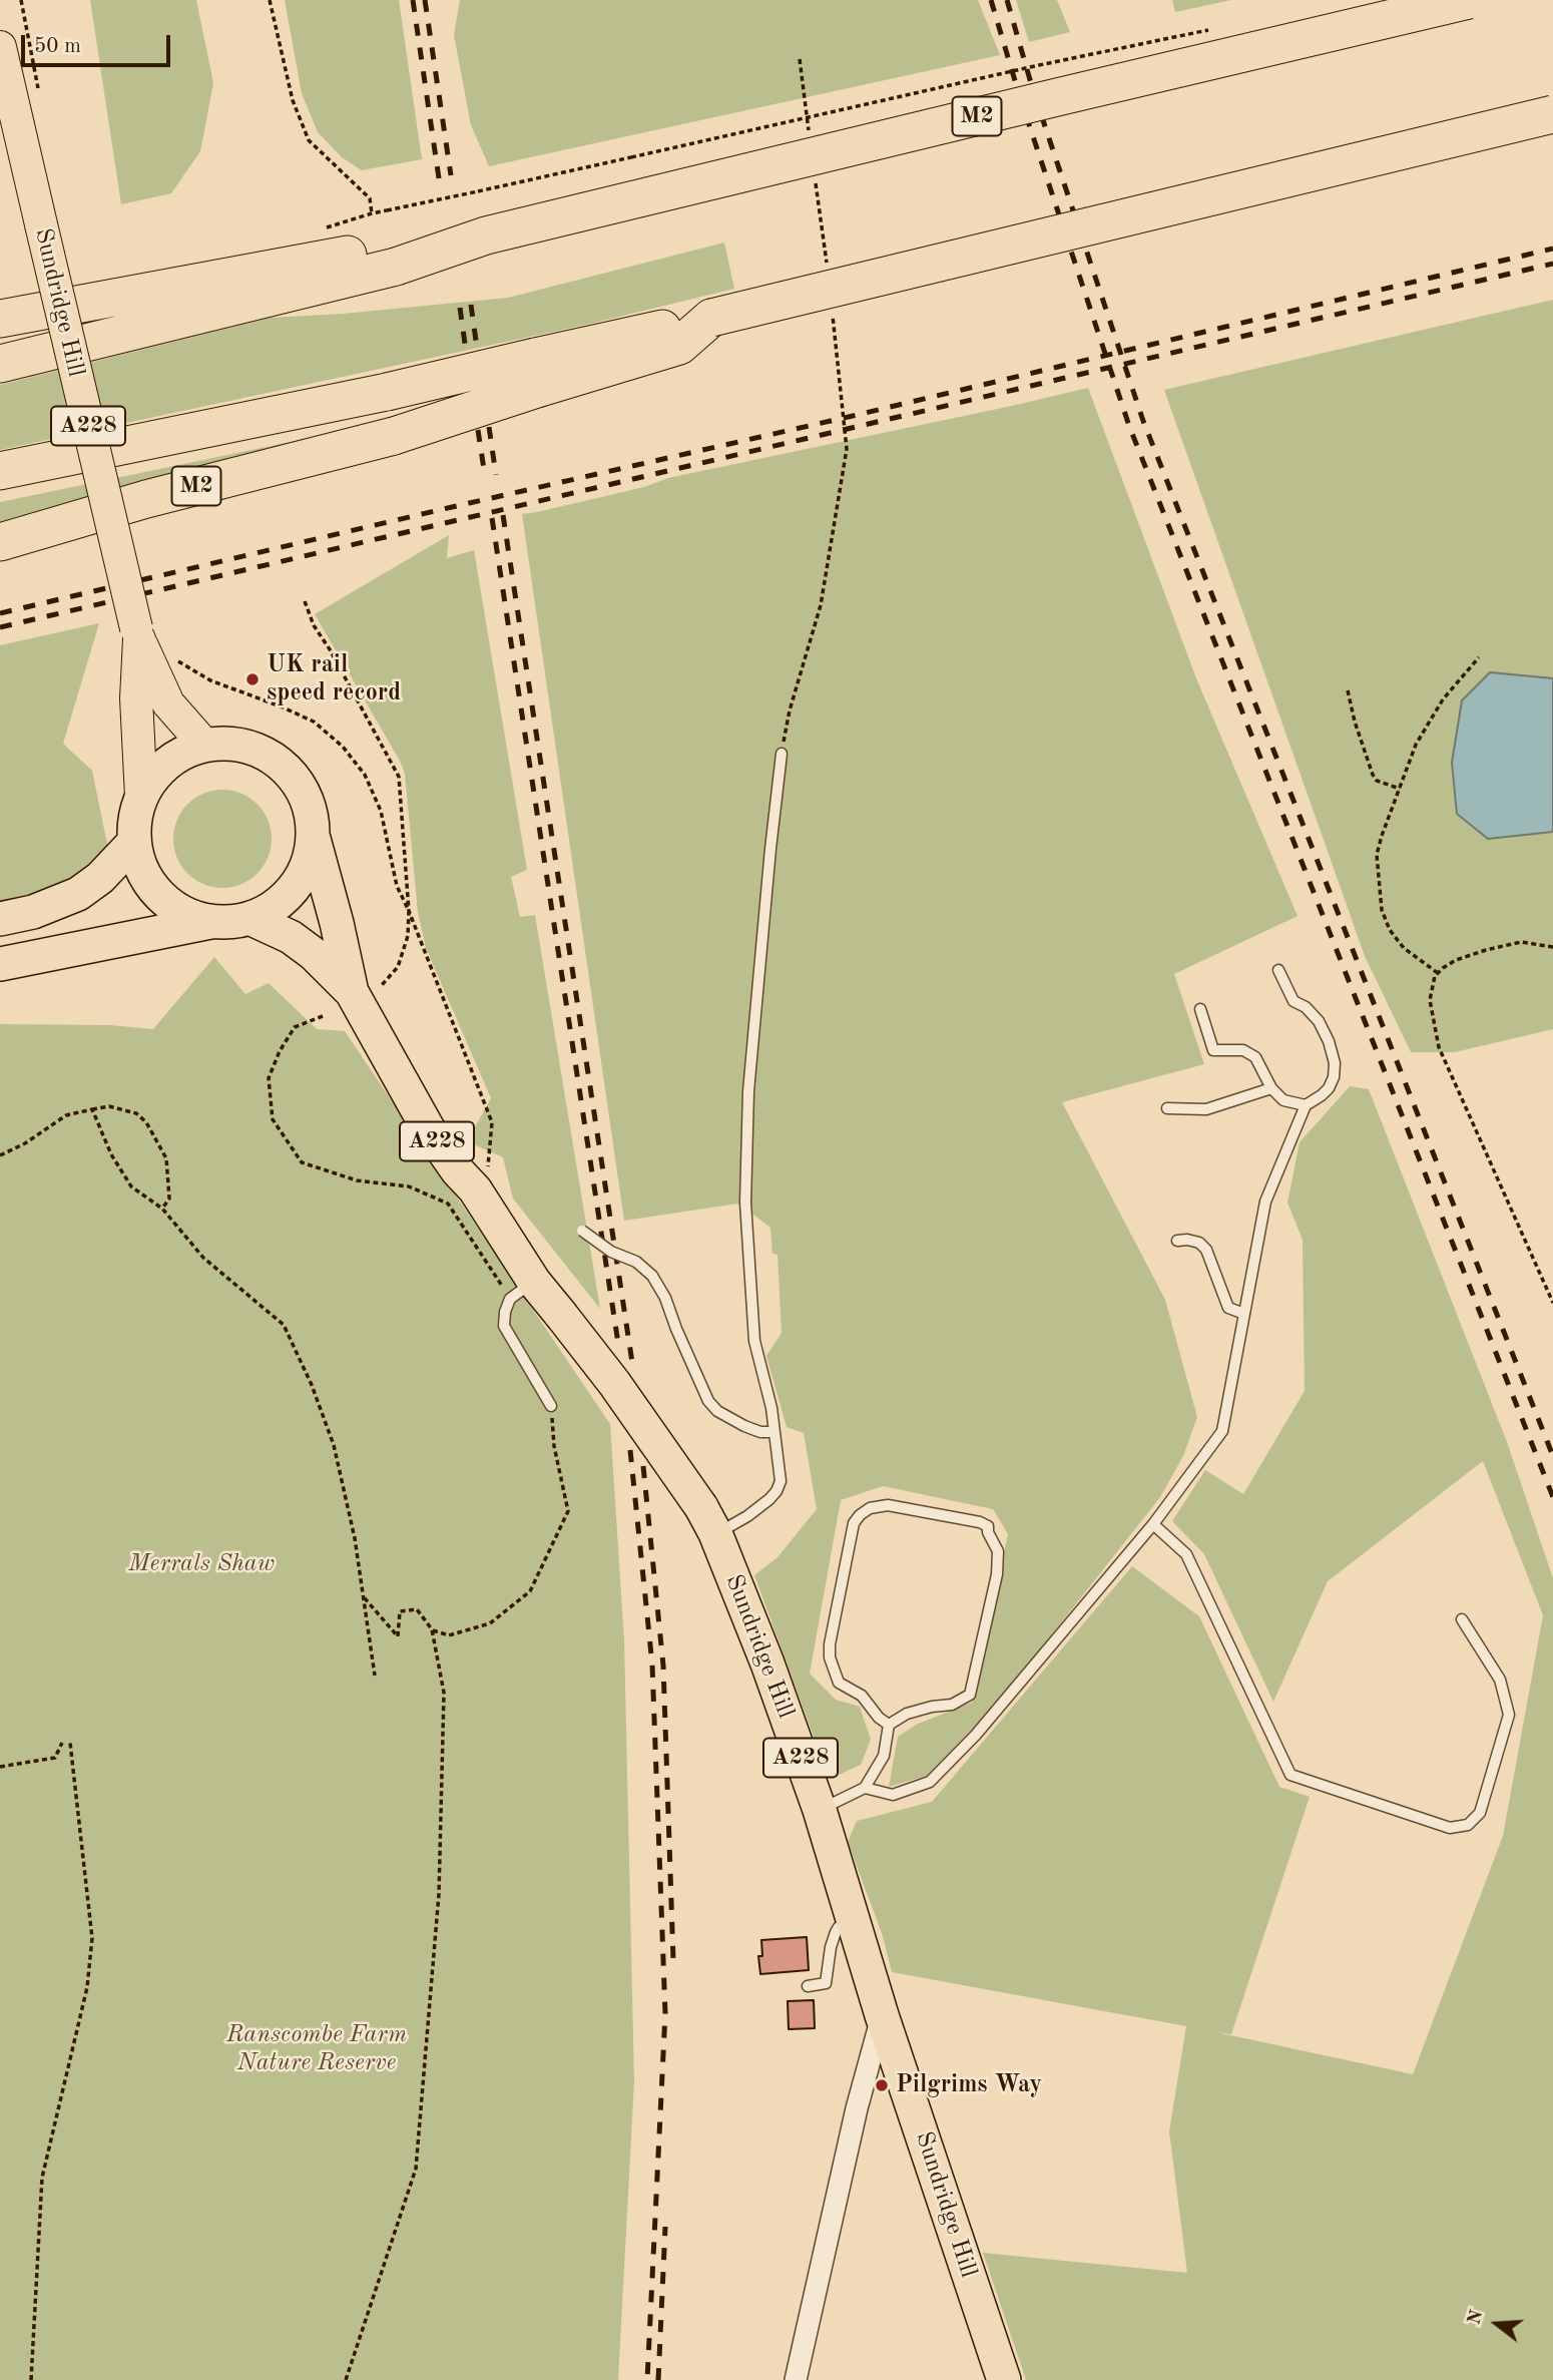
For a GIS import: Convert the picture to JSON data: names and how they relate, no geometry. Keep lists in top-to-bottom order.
{
  "streets": {
    "highway": ["M2", "Sundridge Hill", "A228"]
  },
  "parks": ["Merrals Shaw", "Ranscombe Farm Nature Reserve"],
  "places": ["UK rail speed record", "Pilgrims Way"],
  "scale_bar": "50 m",
  "north": "left"
}
